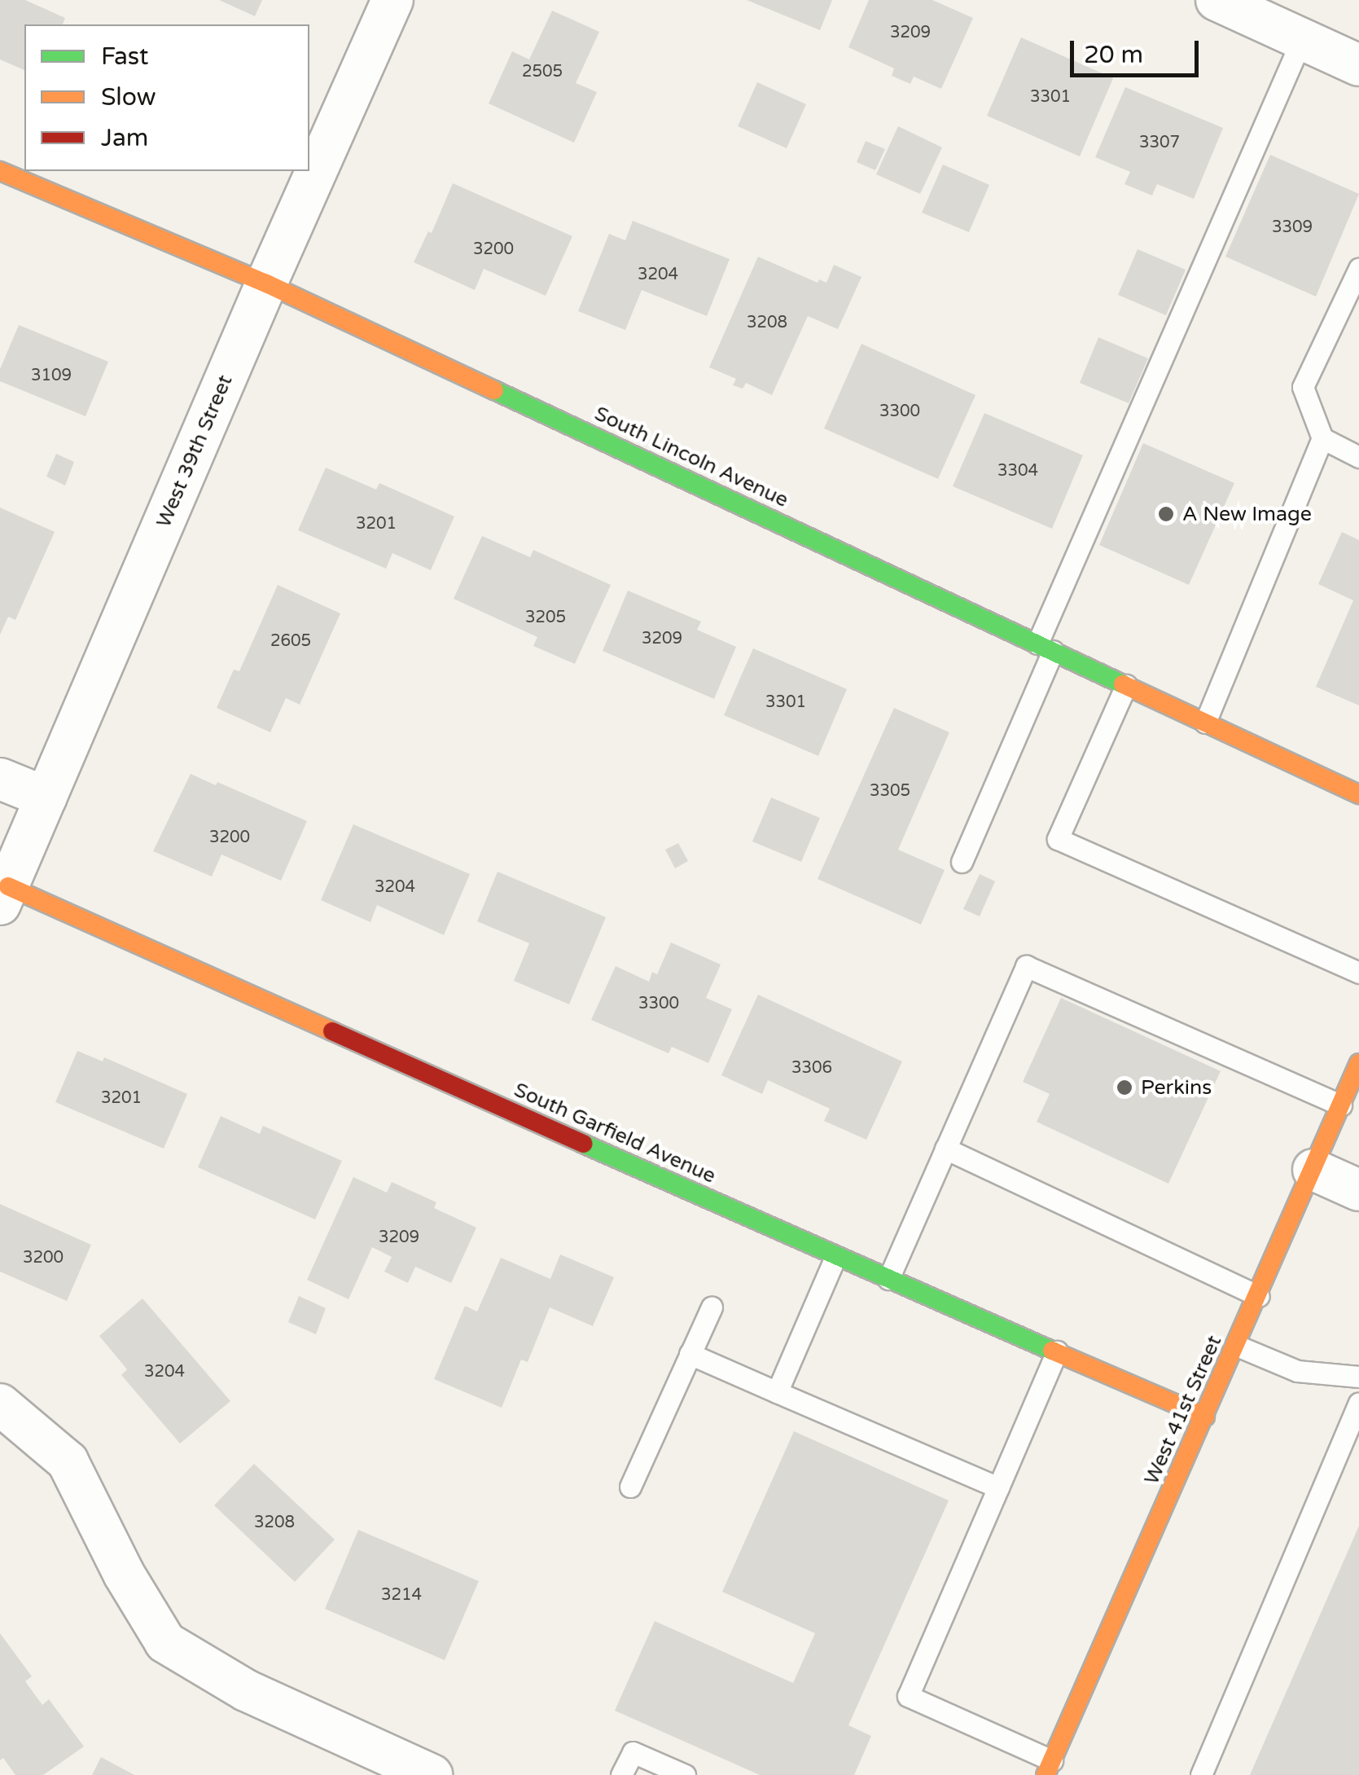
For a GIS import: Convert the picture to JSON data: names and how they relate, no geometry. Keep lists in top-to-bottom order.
{
  "streets": {
    "street": [
      "West 39th Street",
      "South Lincoln Avenue",
      "South Garfield Avenue",
      "West 41st Street"
    ]
  },
  "crossings": [
    ["West 39th Street", "South Lincoln Avenue"],
    ["West 39th Street", "South Garfield Avenue"],
    ["South Garfield Avenue", "West 41st Street"]
  ],
  "places": ["A New Image", "Perkins"],
  "house_numbers": [
    "3209",
    "2505",
    "3301",
    "3307",
    "3309",
    "3200",
    "3204",
    "3208",
    "3109",
    "3300",
    "3304",
    "3201",
    "3205",
    "3209",
    "2605",
    "3301",
    "3305",
    "3200",
    "3204",
    "3300",
    "3306",
    "3201",
    "3209",
    "3200",
    "3204",
    "3208",
    "3214"
  ],
  "legend": ["Fast", "Slow", "Jam"],
  "scale_bar": "20 m"
}
